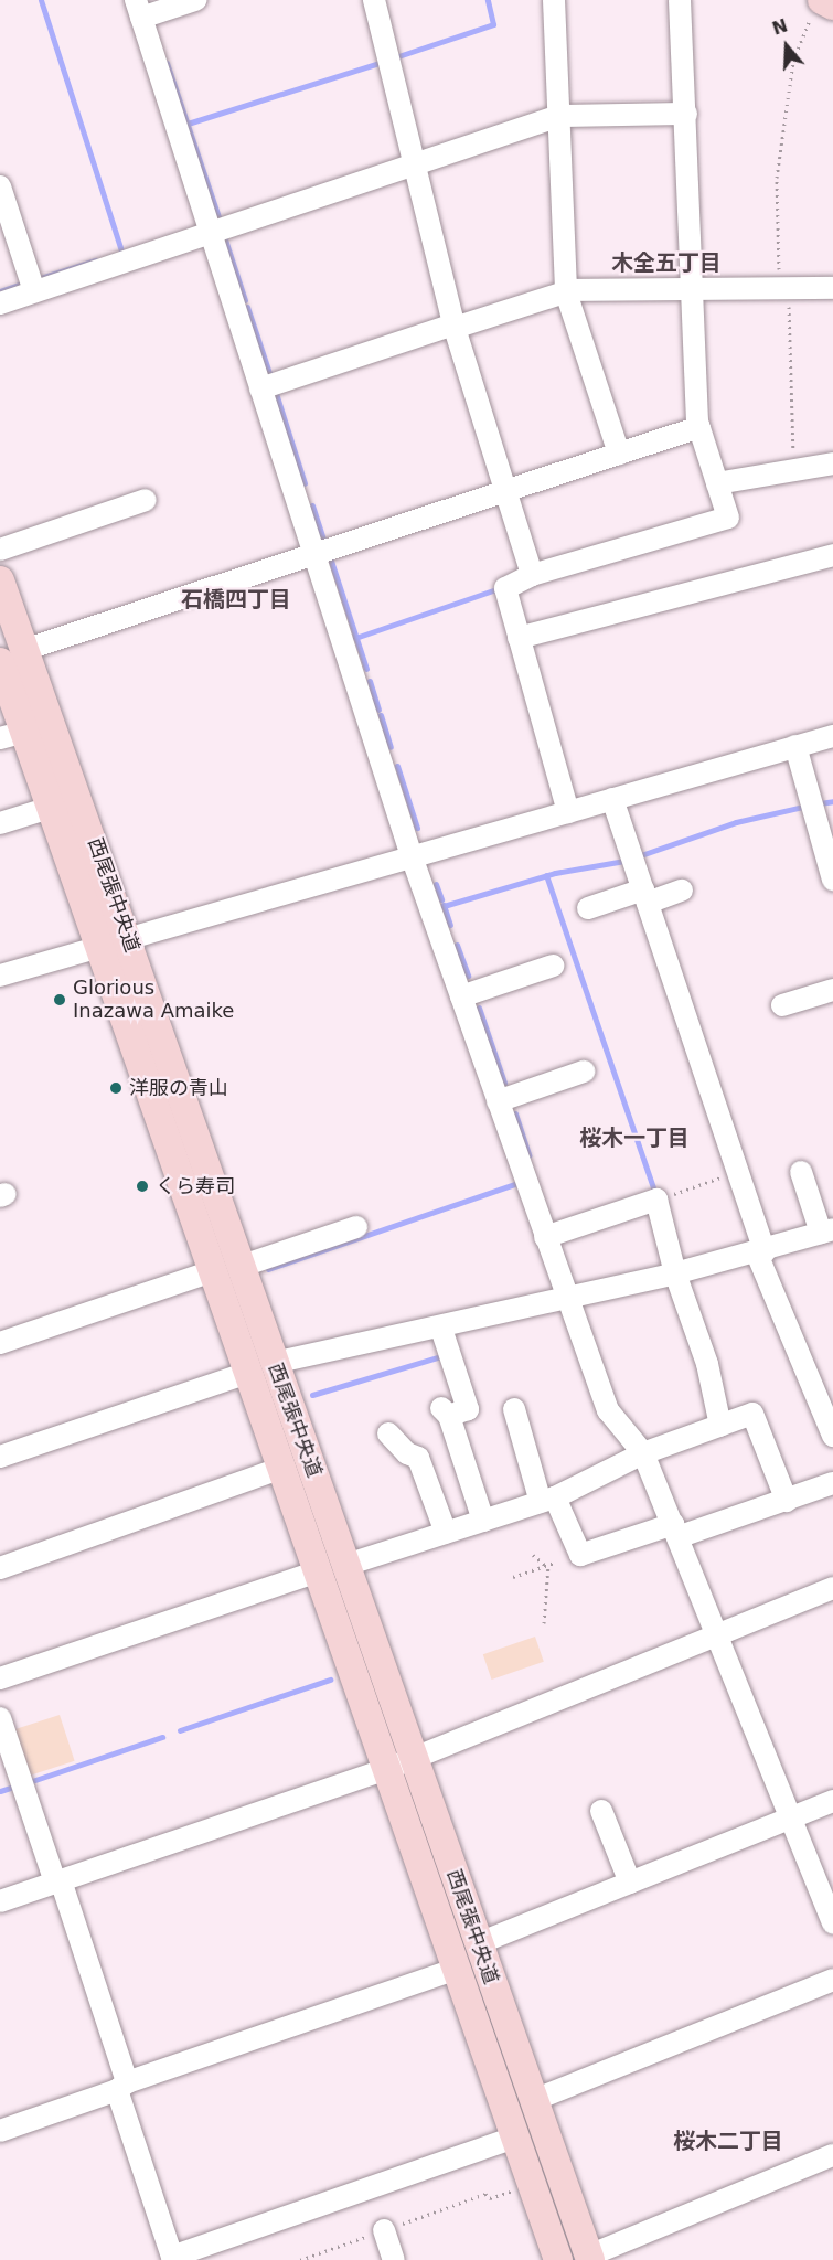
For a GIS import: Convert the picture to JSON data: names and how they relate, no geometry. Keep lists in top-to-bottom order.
{
  "streets": {
    "main road": ["西尾張中央道"]
  },
  "districts": [
    "木全五丁目",
    "石橋四丁目",
    "桜木一丁目",
    "桜木二丁目"
  ],
  "places": ["Glorious Inazawa Amaike", "洋服の青山", "くら寿司"],
  "north": "top"
}
